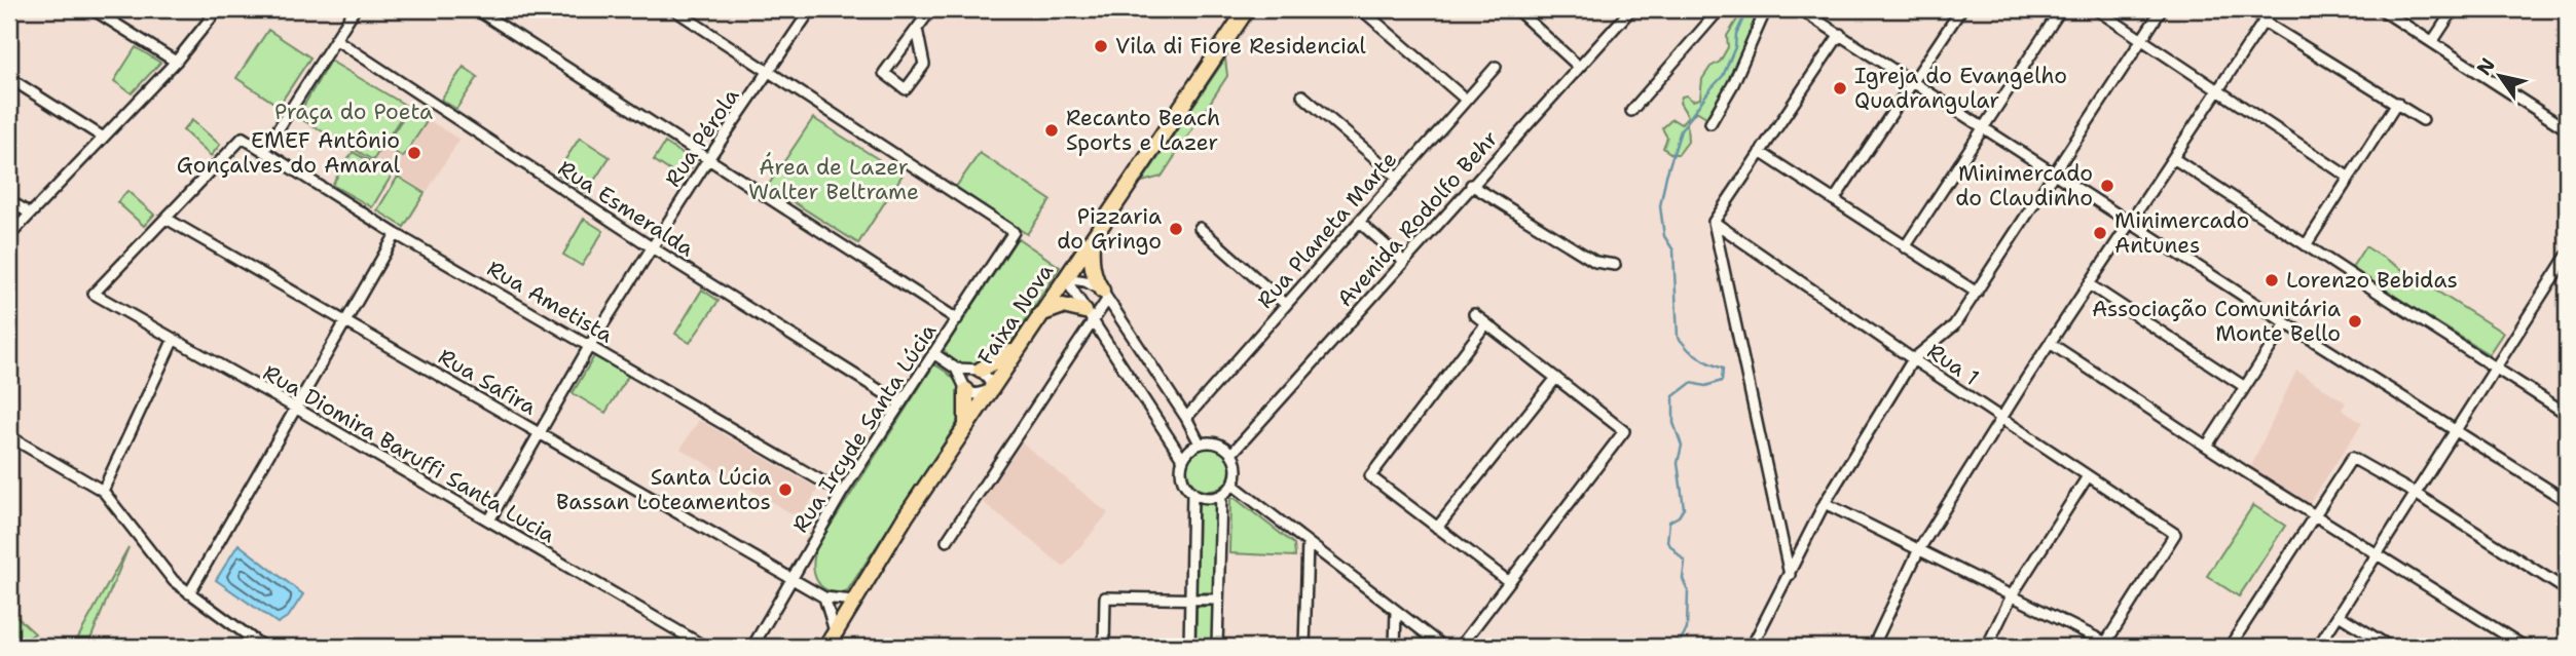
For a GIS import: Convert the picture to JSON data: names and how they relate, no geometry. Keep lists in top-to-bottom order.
{
  "streets": {
    "highway": ["Faixa Nova"],
    "street": [
      "Rua Pérola",
      "Rua Esmeralda",
      "Avenida Rodolfo Behr",
      "Rua Planeta Marte",
      "Rua Ametista",
      "Rua 1",
      "Rua Safira",
      "Rua Ircyde Santa Lúcia",
      "Rua Diomira Baruffi Santa Lucia"
    ]
  },
  "crossings": [
    ["Rua Pérola", "Rua Esmeralda"],
    ["Rua Pérola", "Rua Ametista"],
    ["Rua Pérola", "Rua Safira"],
    ["Rua Pérola", "Rua Ircyde Santa Lúcia"],
    ["Rua Pérola", "Rua Diomira Baruffi Santa Lucia"],
    ["Rua Esmeralda", "Rua Ircyde Santa Lúcia"],
    ["Rua Ametista", "Rua Safira"],
    ["Rua Ametista", "Rua Ircyde Santa Lúcia"],
    ["Rua Ametista", "Rua Diomira Baruffi Santa Lucia"],
    ["Rua Safira", "Rua Ircyde Santa Lúcia"],
    ["Rua Safira", "Rua Diomira Baruffi Santa Lucia"]
  ],
  "parks": ["Praça do Poeta", "Área de Lazer Walter Beltrame"],
  "places": [
    "Vila di Fiore Residencial",
    "Igreja do Evangelho Quadrangular",
    "Recanto Beach Sports e Lazer",
    "EMEF Antônio Gonçalves do Amaral",
    "Minimercado do Claudinho",
    "Pizzaria do Gringo",
    "Minimercado Antunes",
    "Lorenzo Bebidas",
    "Associação Comunitária Monte Bello",
    "Santa Lúcia Bassan Loteamentos"
  ],
  "north": "top left"
}
